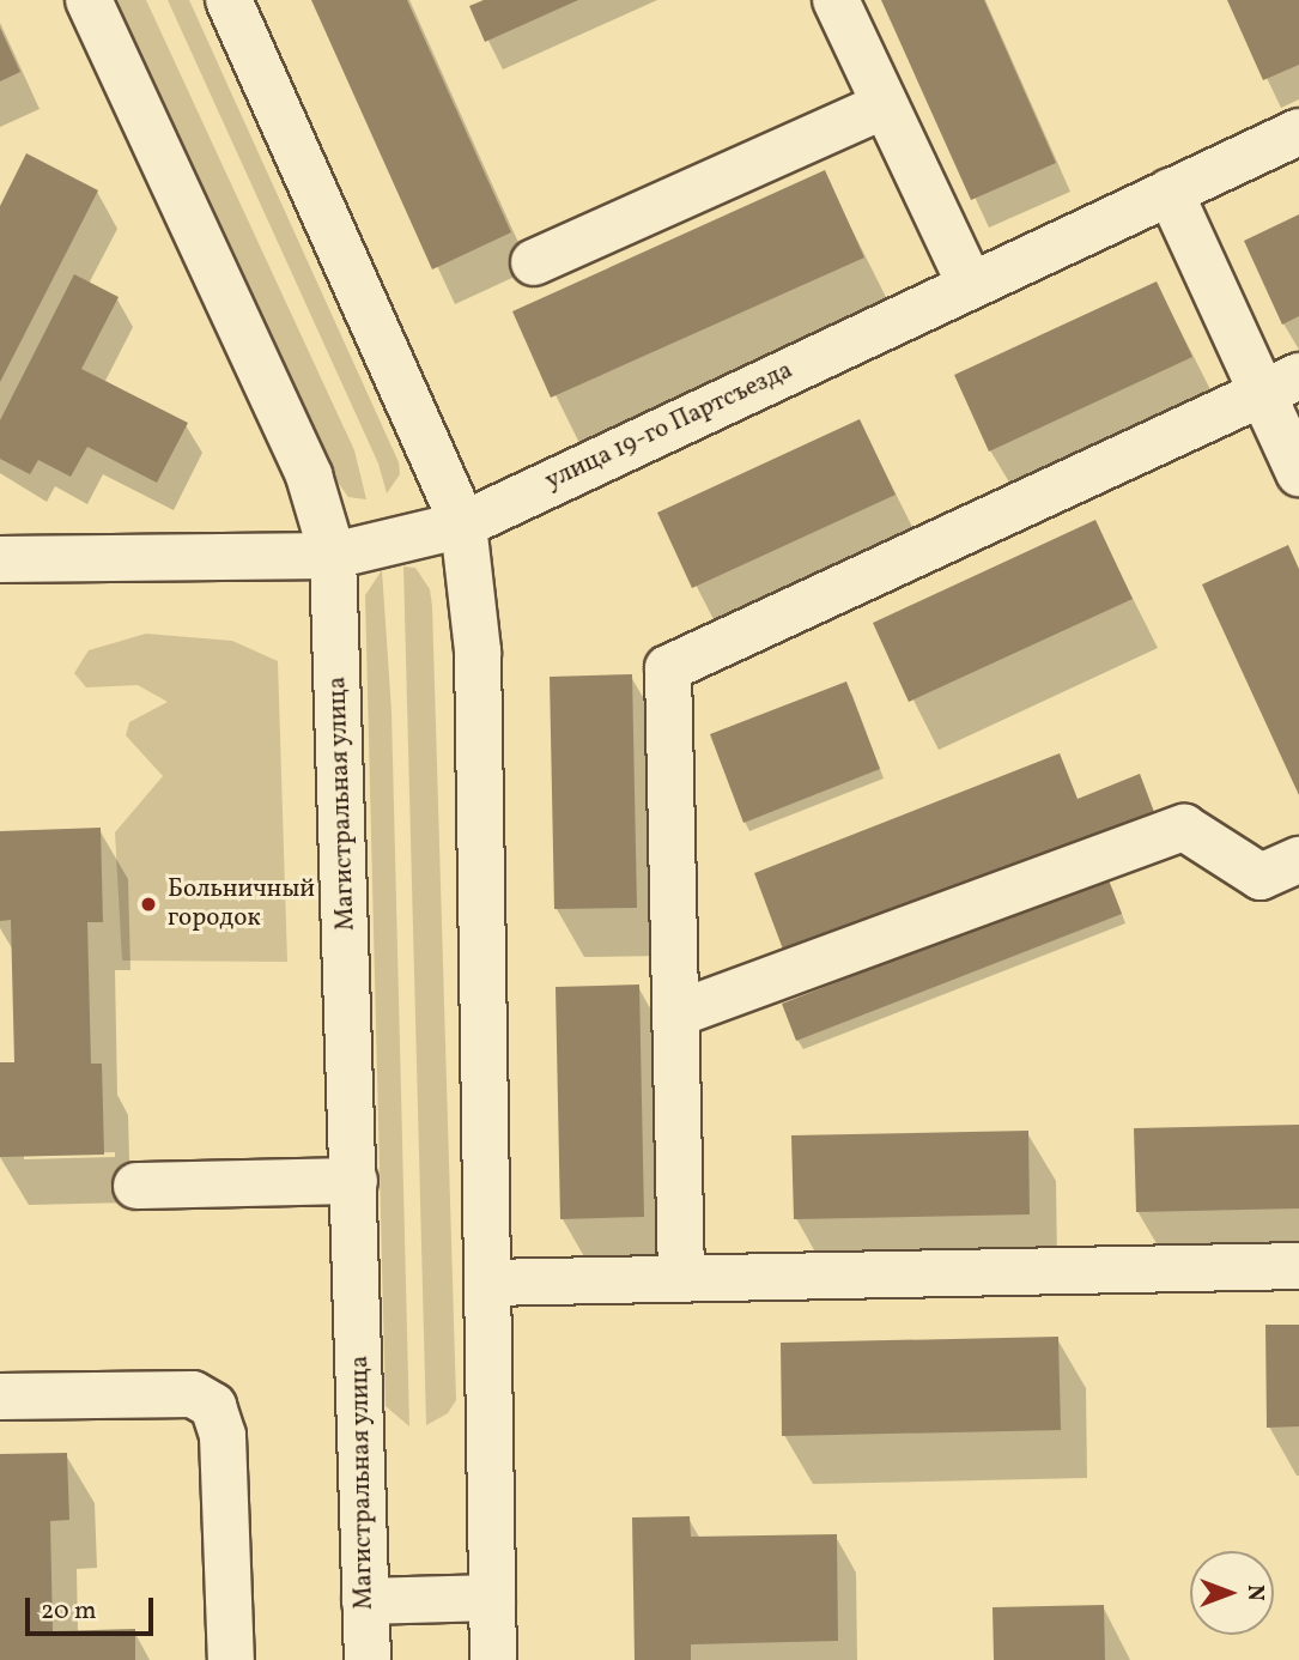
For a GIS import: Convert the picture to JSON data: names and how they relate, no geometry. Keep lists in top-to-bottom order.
{
  "streets": {
    "street": ["улица 19-го Партсъезда", "Магистральная улица"]
  },
  "crossings": [
    ["улица 19-го Партсъезда", "Магистральная улица"]
  ],
  "places": ["Больничный городок"],
  "scale_bar": "20 m",
  "north": "right"
}
